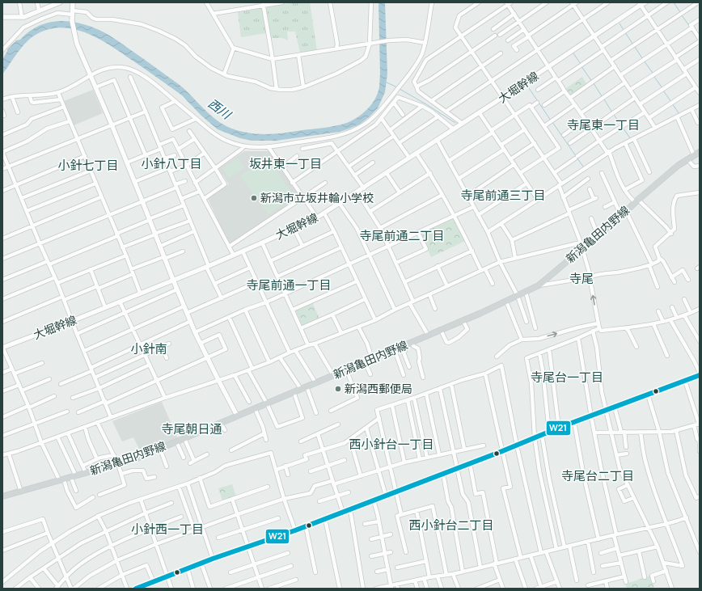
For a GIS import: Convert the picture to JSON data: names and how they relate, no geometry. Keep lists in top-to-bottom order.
{
  "streets": {
    "main road": ["新潟亀田内野線"],
    "street": ["大堀幹線"]
  },
  "districts": [
    "寺尾東一丁目",
    "小針八丁目",
    "坂井東一丁目",
    "小針七丁目",
    "寺尾前通三丁目",
    "寺尾前通二丁目",
    "寺尾",
    "寺尾前通一丁目",
    "小針南",
    "寺尾台一丁目",
    "寺尾朝日通",
    "西小針台一丁目",
    "寺尾台二丁目",
    "西小針台二丁目",
    "小針西一丁目"
  ],
  "water": ["西川"],
  "places": ["新潟市立坂井輪小学校", "新潟西郵便局"],
  "lines": ["transit line W21"]
}
